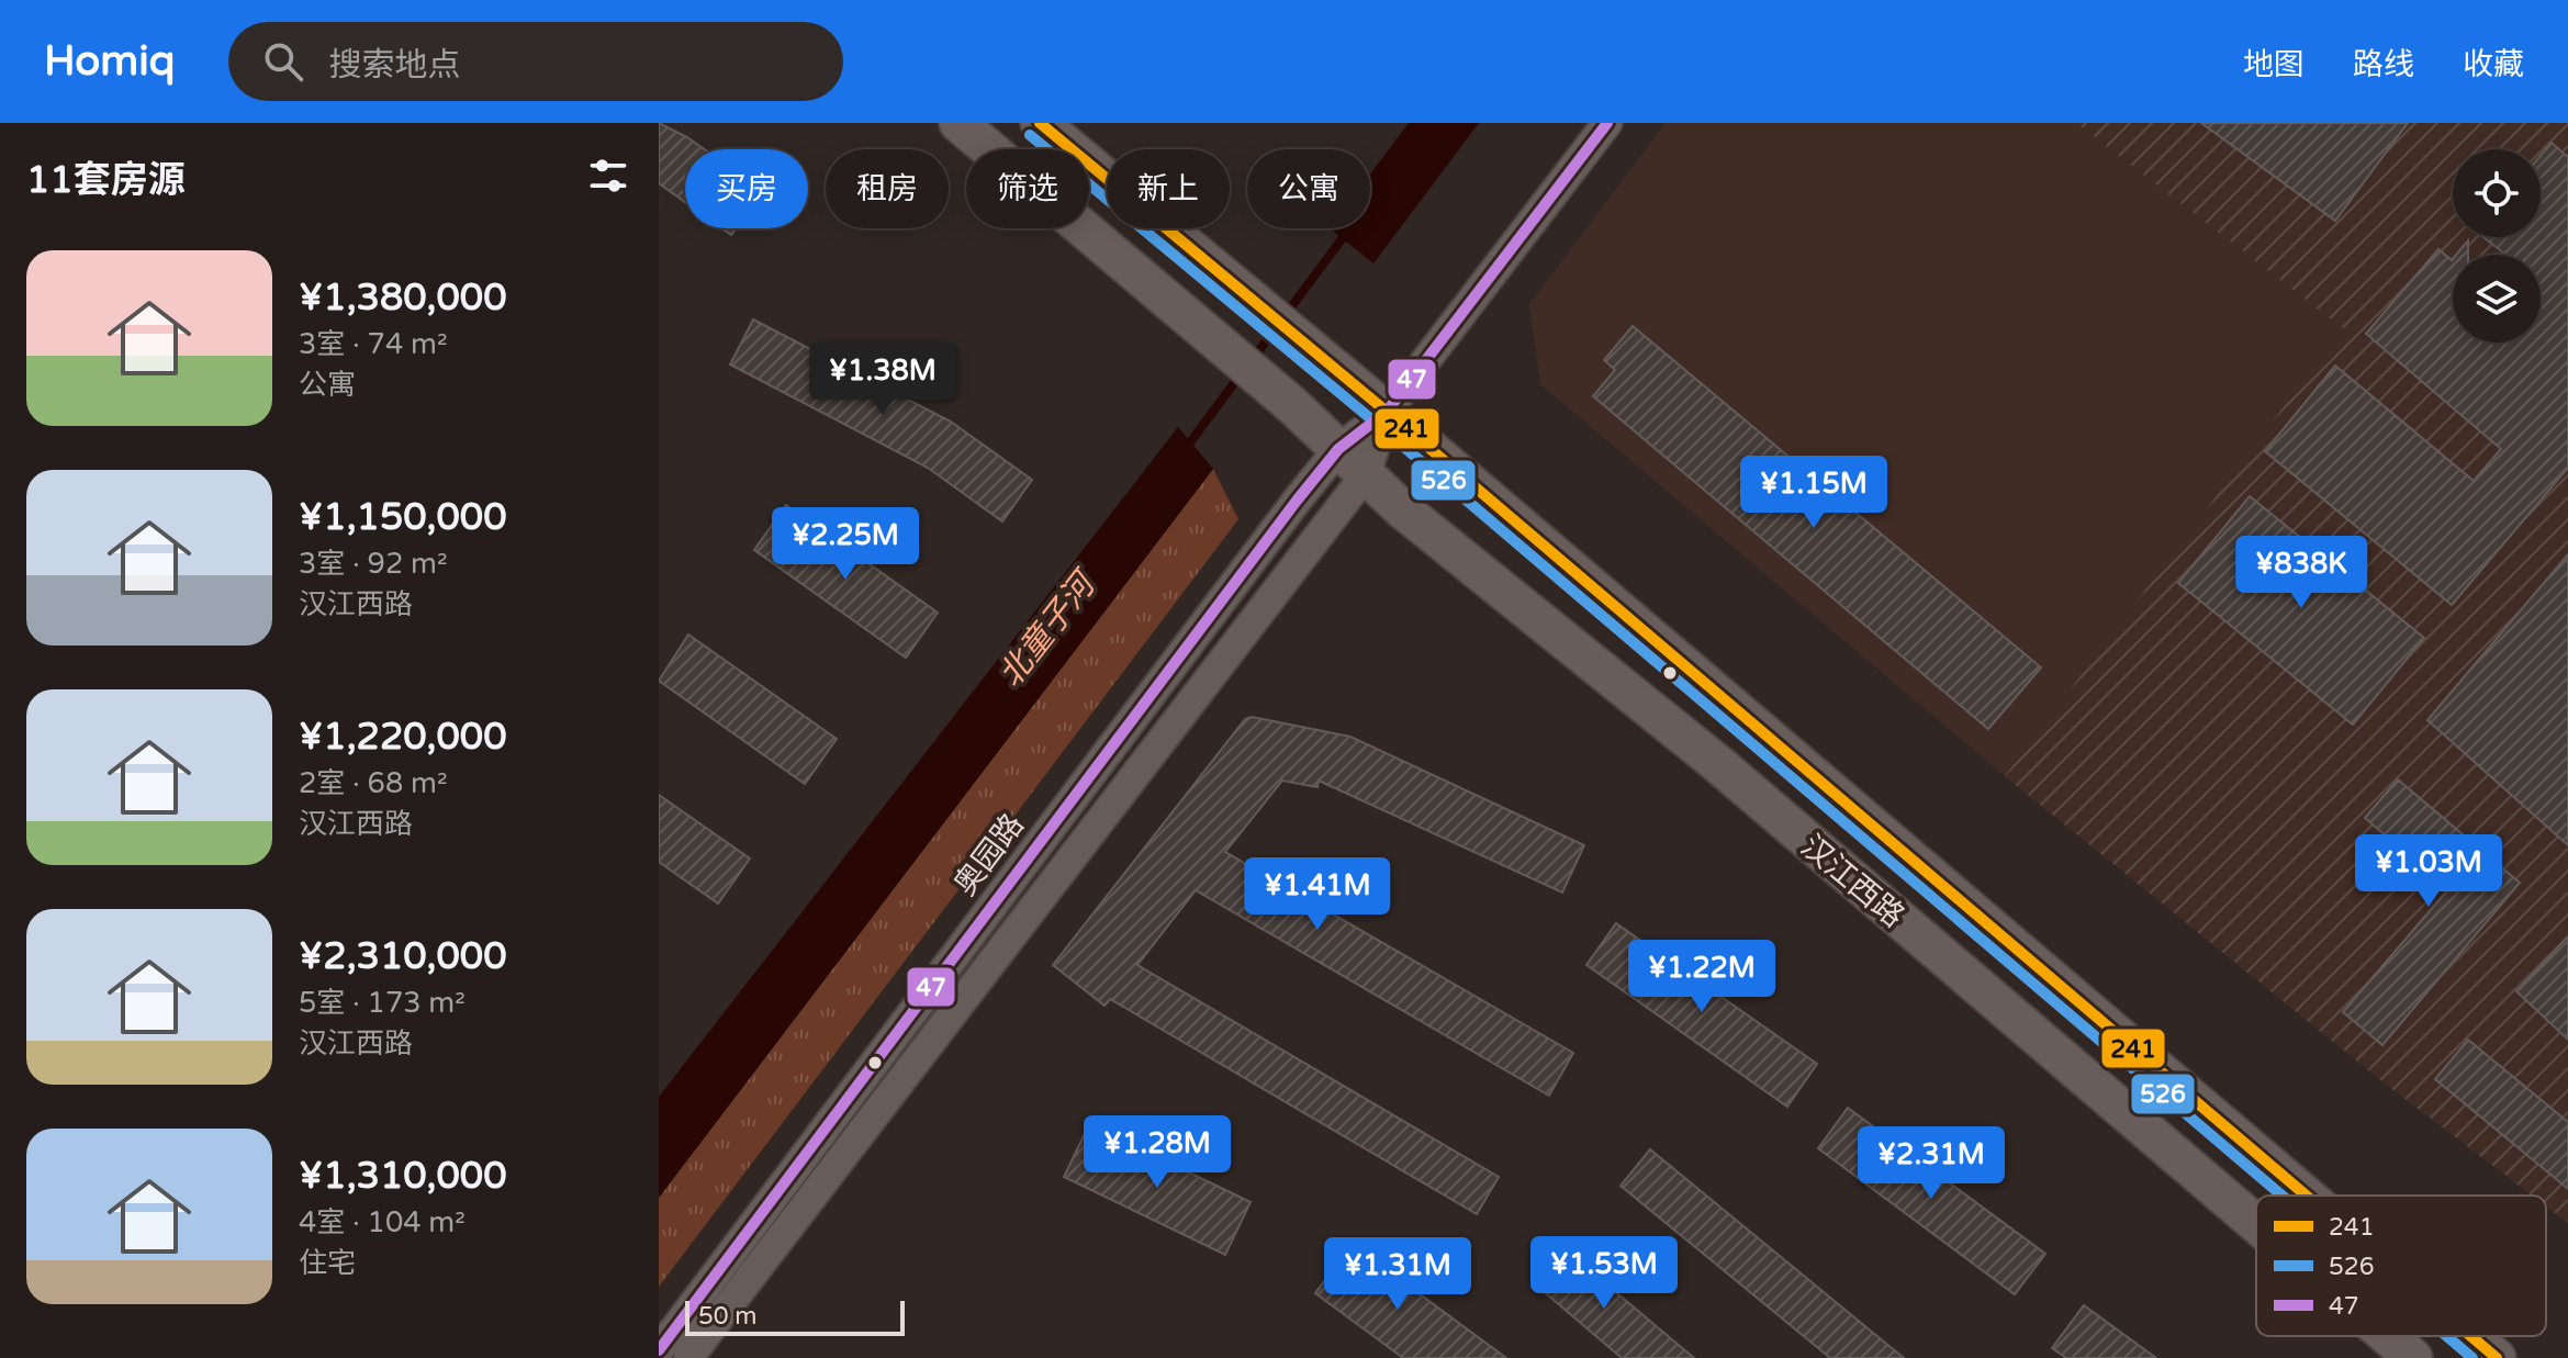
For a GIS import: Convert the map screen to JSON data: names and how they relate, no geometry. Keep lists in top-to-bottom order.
{
  "streets": {
    "main road": ["汉江西路"],
    "street": ["奥园路"]
  },
  "crossings": [
    ["奥园路", "汉江西路"]
  ],
  "water": ["北童子河"],
  "lines": ["transit line 241", "transit line 47", "transit line 526"],
  "legend": ["241", "526", "47"],
  "scale_bar": "50 m",
  "page": {
    "header": "Homiq",
    "search": "搜索地点",
    "nav": ["地图", "路线", "收藏"],
    "heading": "11套房源",
    "chip": [
      "买房",
      "租房",
      "筛选",
      "新上",
      "公寓"
    ],
    "list": [
      {
        "name": "¥1,380,000",
        "note": "3室 · 74 m² · 公寓"
      },
      {
        "name": "¥1,150,000",
        "note": "3室 · 92 m² · 汉江西路"
      },
      {
        "name": "¥1,220,000",
        "note": "2室 · 68 m² · 汉江西路"
      },
      {
        "name": "¥2,310,000",
        "note": "5室 · 173 m² · 汉江西路"
      },
      {
        "name": "¥1,310,000",
        "note": "4室 · 104 m² · 住宅"
      }
    ],
    "price": [
      "¥1.38M",
      "¥1.15M",
      "¥2.25M",
      "¥838K",
      "¥1.03M",
      "¥1.41M",
      "¥1.22M",
      "¥1.28M",
      "¥2.31M",
      "¥1.53M",
      "¥1.31M"
    ],
    "scale": "50 m"
  }
}
